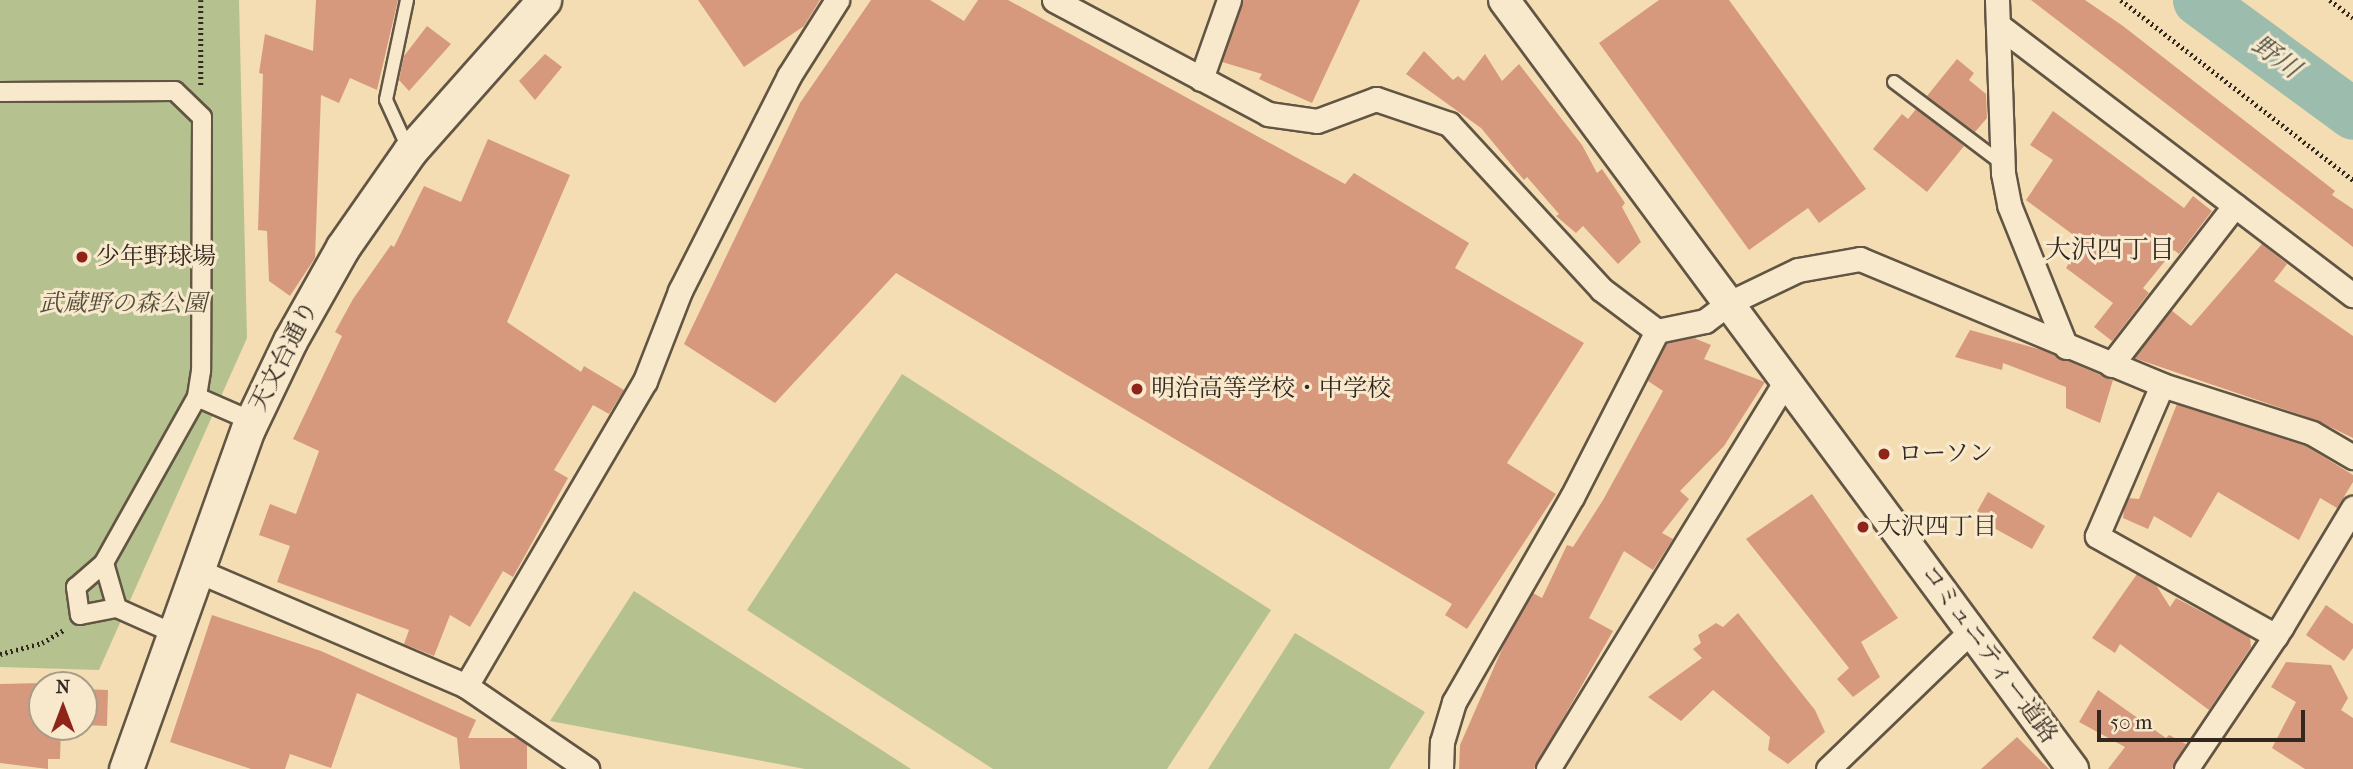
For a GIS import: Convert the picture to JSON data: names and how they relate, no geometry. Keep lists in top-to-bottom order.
{
  "streets": {
    "main road": ["天文台通り"],
    "street": ["コミュニティー道路"]
  },
  "districts": ["大沢四丁目"],
  "water": ["野川"],
  "parks": ["武蔵野の森公園"],
  "places": [
    "少年野球場",
    "明治高等学校・中学校",
    "ローソン",
    "大沢四丁目"
  ],
  "scale_bar": "50 m",
  "north": "top"
}
